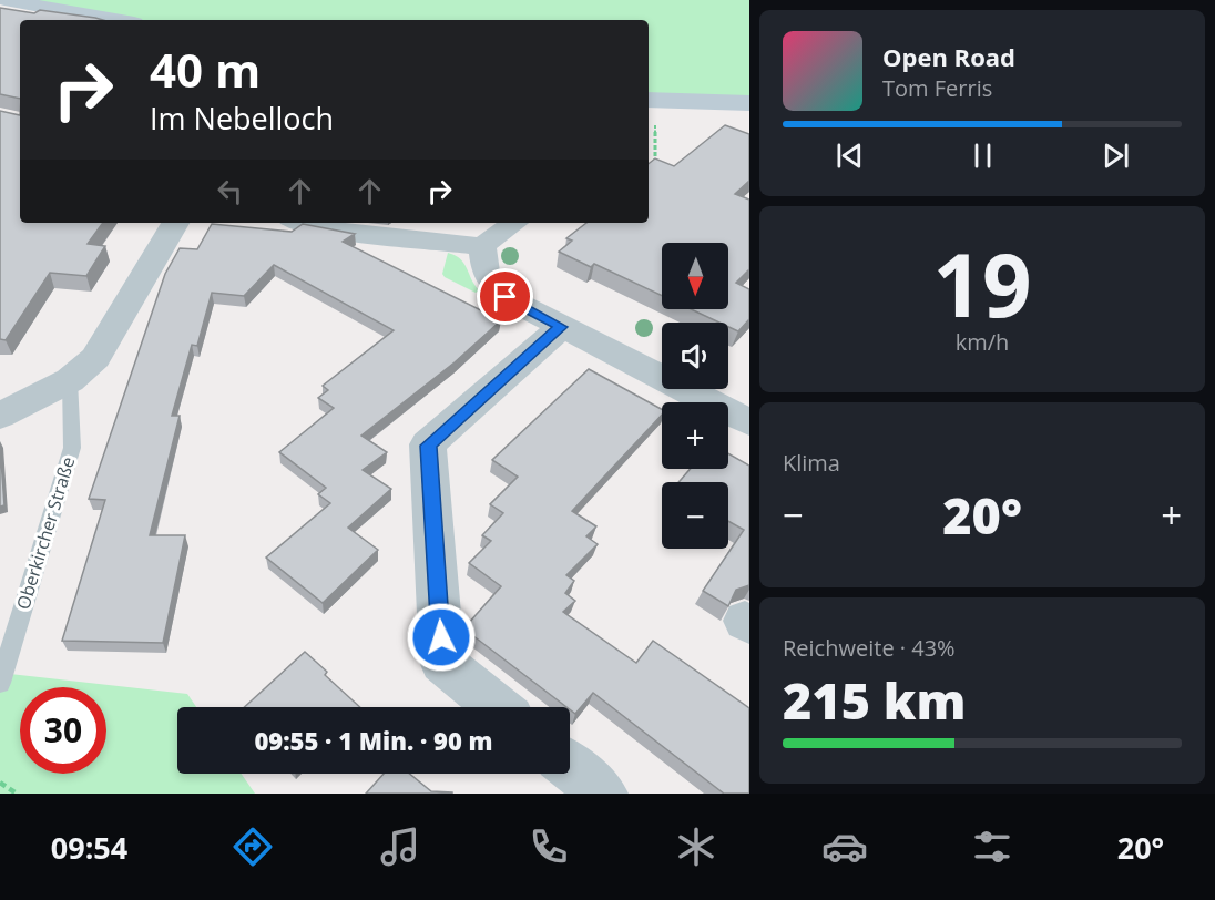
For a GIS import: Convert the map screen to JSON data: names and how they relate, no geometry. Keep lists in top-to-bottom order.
{
  "streets": {
    "lane": ["Oberkircher Straße"]
  },
  "north": "bottom",
  "page": {
    "turn": ["40 m", "Im Nebelloch"],
    "song": ["Open Road", "Tom Ferris"],
    "tile": [
      ["19", "km/h"],
      "Klima",
      ["Reichweite · 43%", "215 km"]
    ],
    "map_buttons": ["+", "−"],
    "heat": ["−", "20°", "+"],
    "limit": "30",
    "trip": "09:55 · 1 Min. · 90 m",
    "tabs": ["09:54", "20°"]
  }
}
